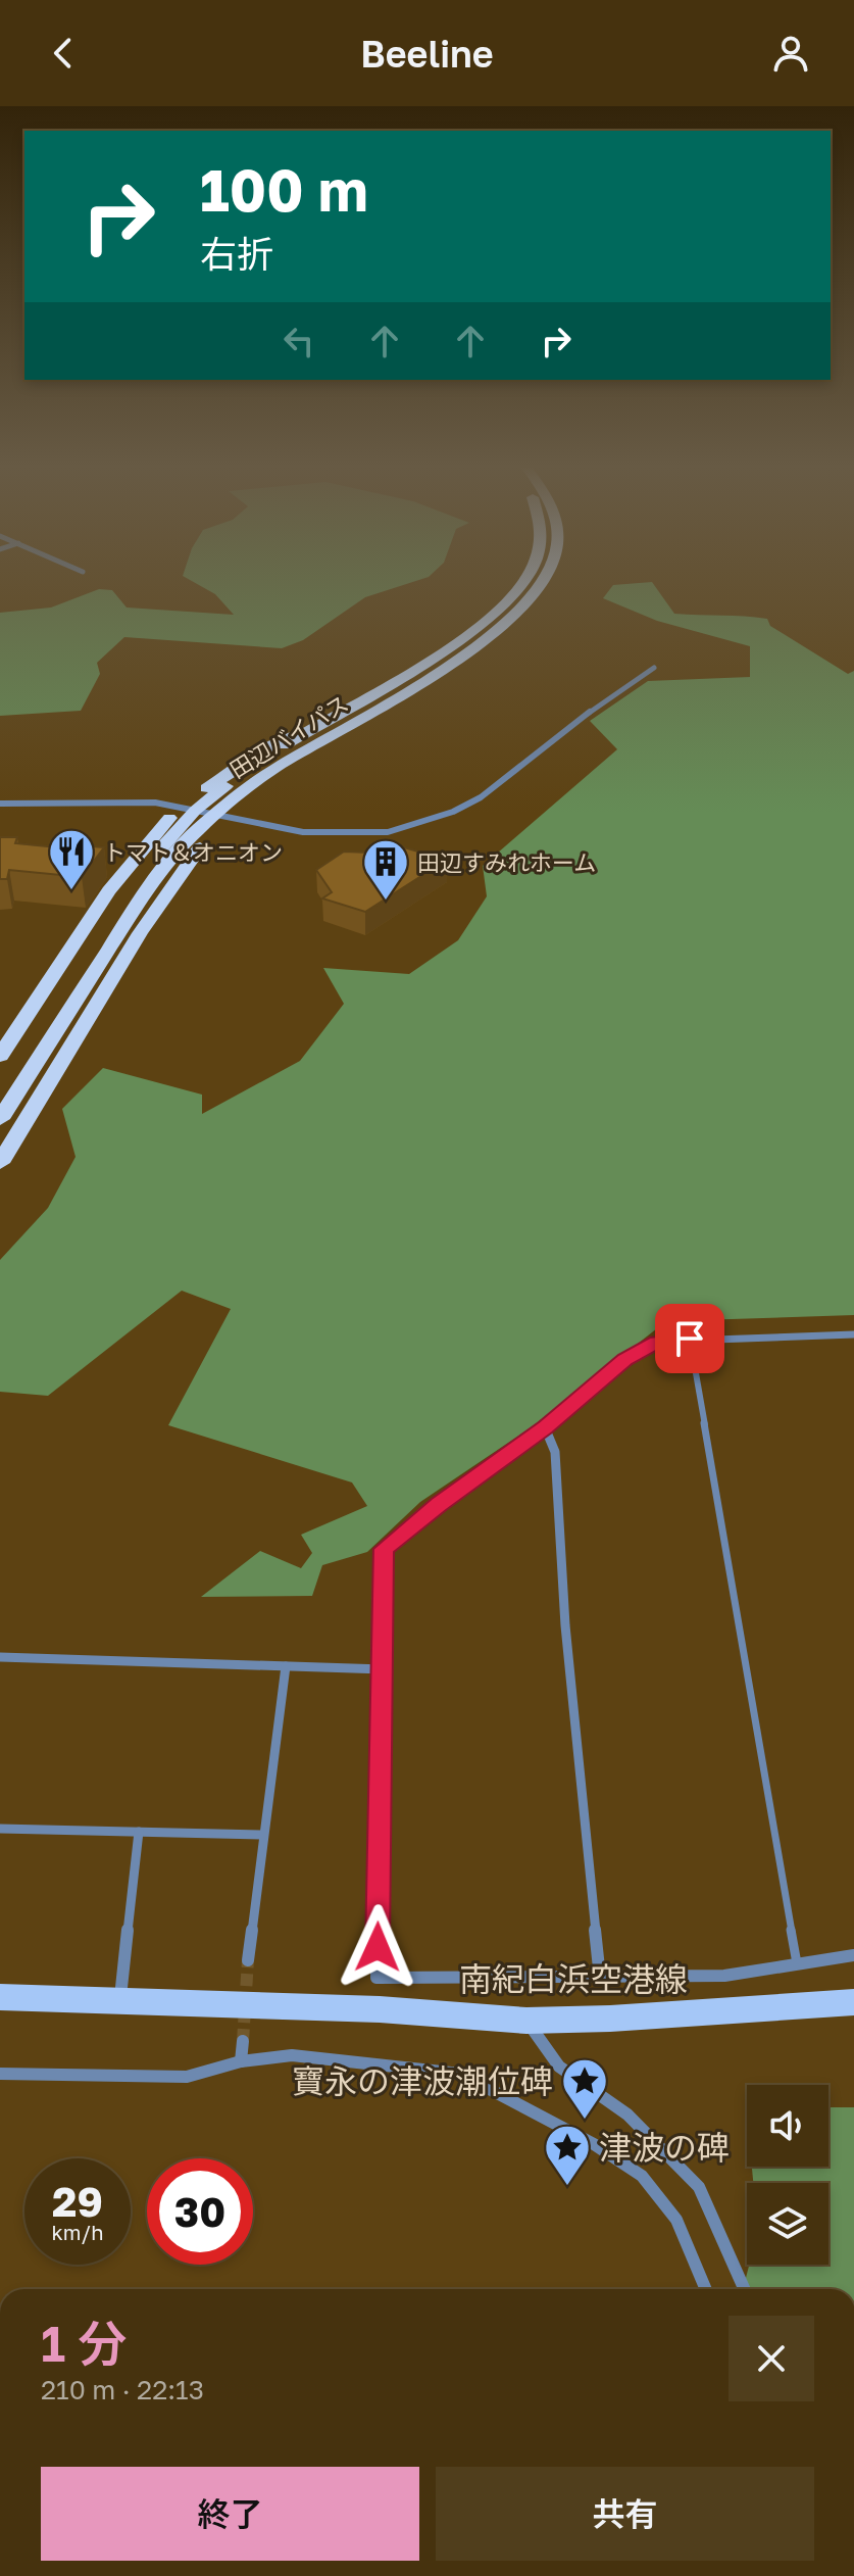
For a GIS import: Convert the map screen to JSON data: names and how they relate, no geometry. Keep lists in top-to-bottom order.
{
  "streets": {
    "highway": ["田辺バイパス"],
    "main road": ["南紀白浜空港線"]
  },
  "places": {
    "restaurant": ["トマト＆オニオン"],
    "building": ["田辺すみれホーム"],
    "place": ["寶永の津波潮位碑", "津波の碑"]
  },
  "page": {
    "header": "Beeline",
    "turn": ["100 m", "右折"],
    "speed": "29 km/h",
    "limit": "30",
    "heading": ["1 分", "210 m · 22:13"],
    "buttons": ["終了", "共有"]
  }
}
